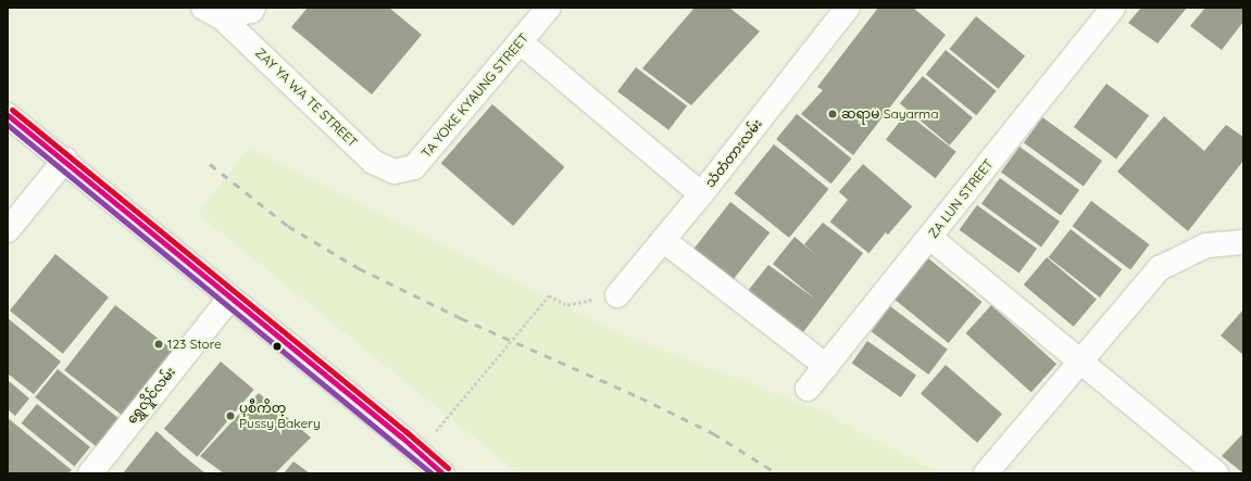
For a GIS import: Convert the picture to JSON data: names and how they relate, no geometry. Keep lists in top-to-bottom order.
{
  "streets": {
    "street": [
      "TA YOKE KYAUNG STREET",
      "ZAY YA WA TE STREET",
      "သံတံတားလမ်း",
      "ZA LUN STREET",
      "ရွှေလှိုင်လမ်း"
    ]
  },
  "crossings": [
    ["TA YOKE KYAUNG STREET", "ZAY YA WA TE STREET"]
  ],
  "places": ["ဆရာမ Sayarma", "123 Store", "ပူစီကိတ္ Pussy Bakery"]
}
